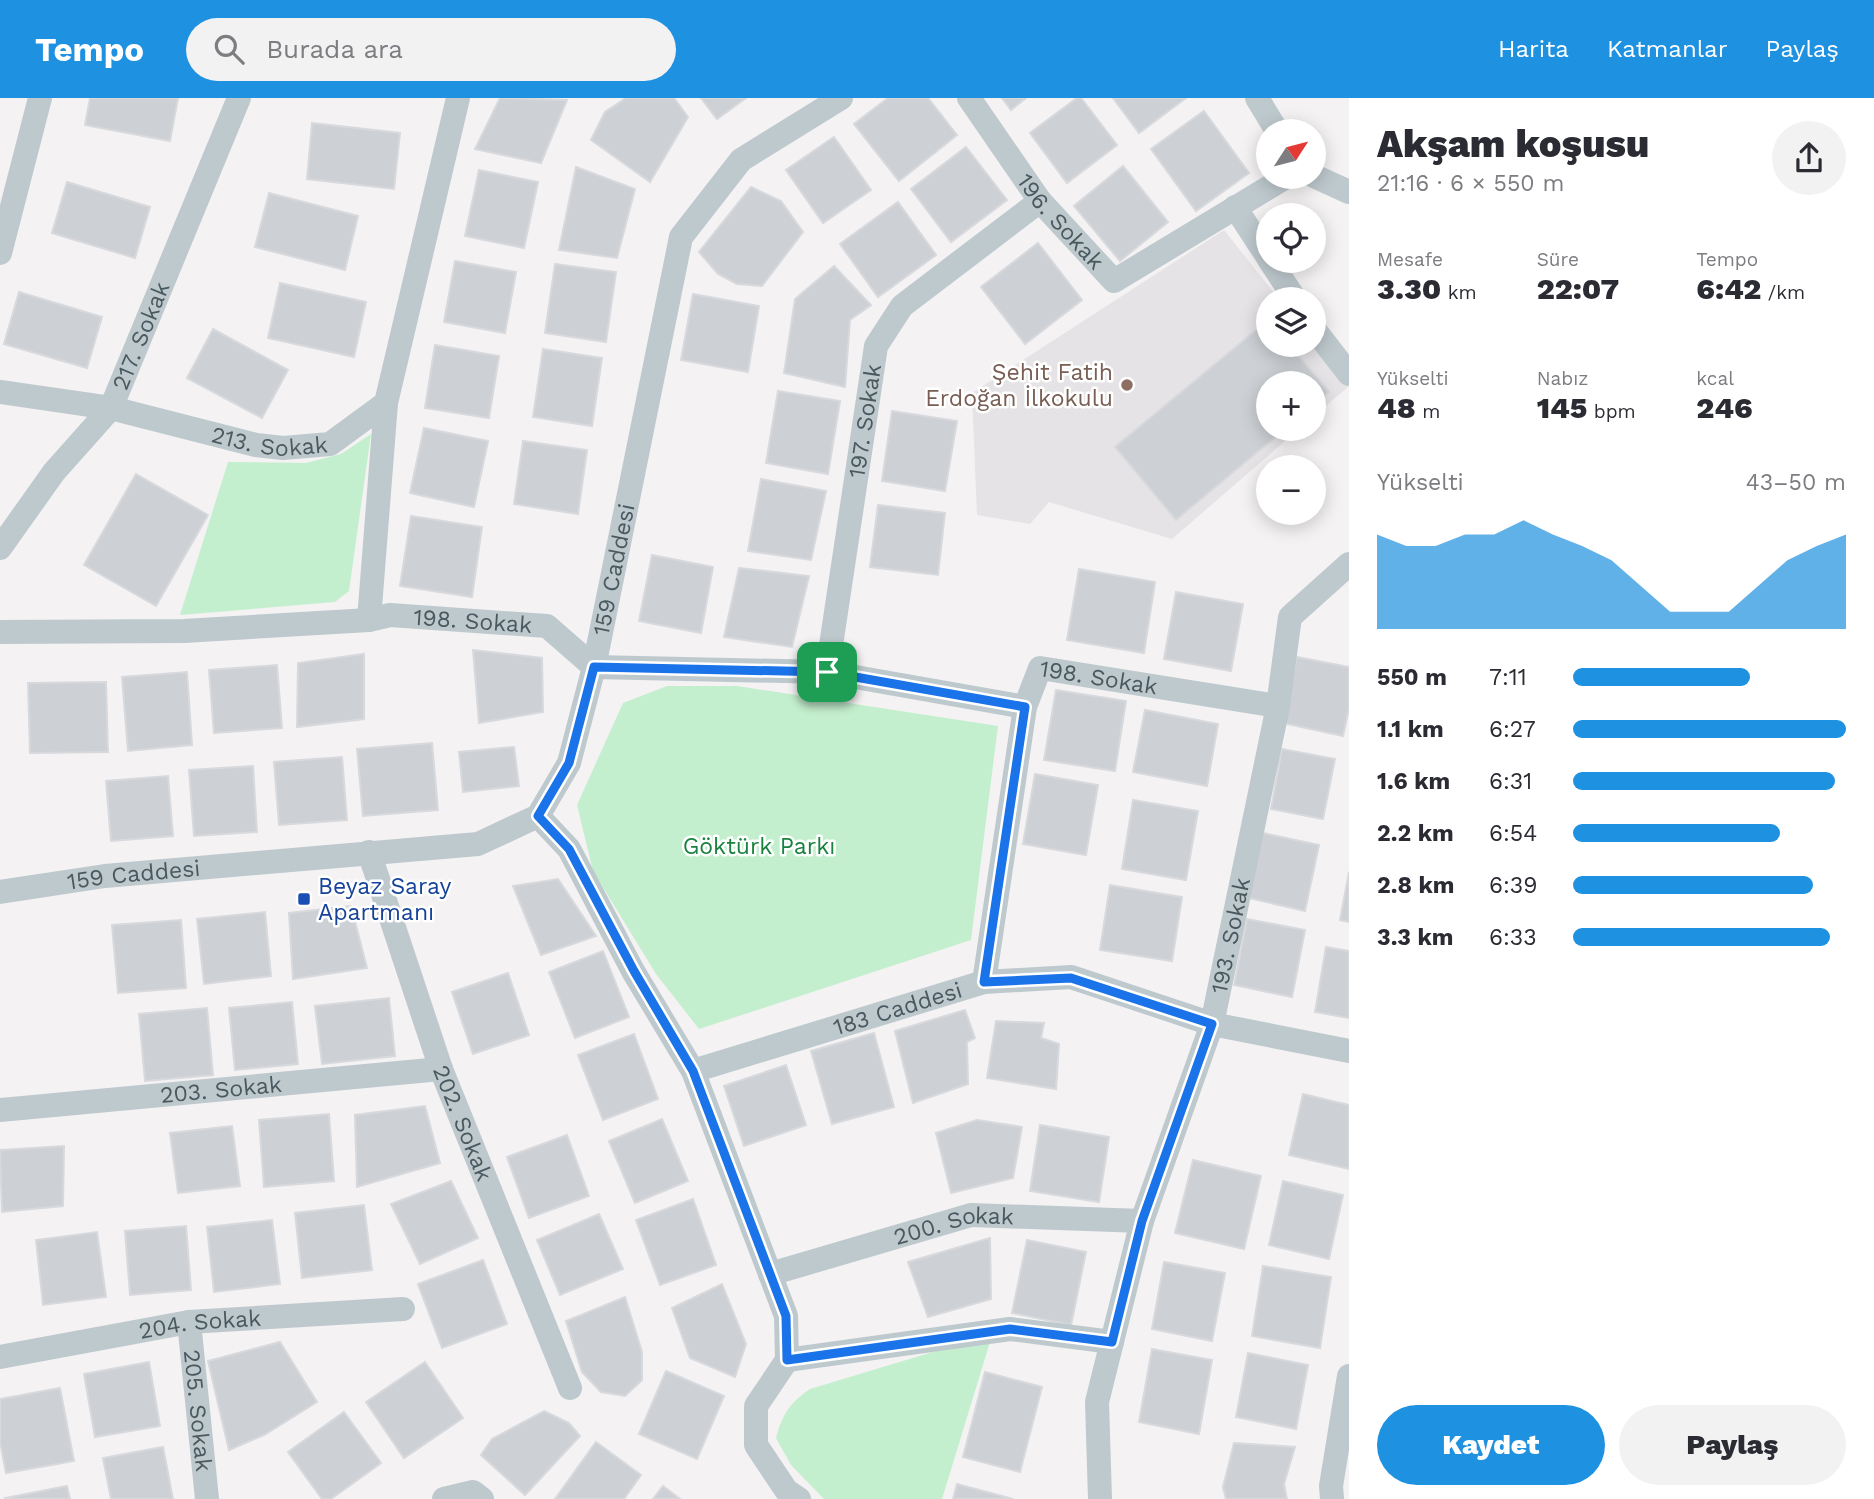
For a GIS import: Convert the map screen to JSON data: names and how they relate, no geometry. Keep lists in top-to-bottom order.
{
  "streets": {
    "street": [
      "196. Sokak",
      "217. Sokak",
      "197. Sokak",
      "213. Sokak",
      "159 Caddesi",
      "198. Sokak",
      "193. Sokak",
      "183 Caddesi",
      "203. Sokak",
      "202. Sokak",
      "200. Sokak",
      "204. Sokak",
      "205. Sokak"
    ]
  },
  "crossings": [
    ["196. Sokak", "197. Sokak"],
    ["217. Sokak", "213. Sokak"],
    ["197. Sokak", "198. Sokak"],
    ["159 Caddesi", "198. Sokak"],
    ["159 Caddesi", "202. Sokak"],
    ["198. Sokak", "193. Sokak"],
    ["193. Sokak", "183 Caddesi"],
    ["193. Sokak", "200. Sokak"],
    ["203. Sokak", "202. Sokak"],
    ["204. Sokak", "205. Sokak"]
  ],
  "parks": ["Göktürk Parkı"],
  "places": {
    "other": ["Şehit Fatih Erdoğan İlkokulu"],
    "transit": ["Beyaz Saray Apartmanı"]
  },
  "north": "top right",
  "page": {
    "header": "Tempo",
    "search": "Burada ara",
    "nav": ["Harita", "Katmanlar", "Paylaş"],
    "heading": ["Akşam koşusu", "21:16 · 6 × 550 m"],
    "map_buttons": ["+", "−"],
    "stats": [
      ["Mesafe", "3.30 km"],
      ["Süre", "22:07"],
      ["Tempo", "6:42 /km"],
      ["Yükselti", "48 m"],
      ["Nabız", "145 bpm"],
      ["kcal", "246"]
    ],
    "chart": ["Yükselti", "43–50 m"],
    "list": [
      {
        "name": "550 m",
        "note": "7:11"
      },
      {
        "name": "1.1 km",
        "note": "6:27"
      },
      {
        "name": "1.6 km",
        "note": "6:31"
      },
      {
        "name": "2.2 km",
        "note": "6:54"
      },
      {
        "name": "2.8 km",
        "note": "6:39"
      },
      {
        "name": "3.3 km",
        "note": "6:33"
      }
    ],
    "buttons": ["Kaydet", "Paylaş"]
  }
}
